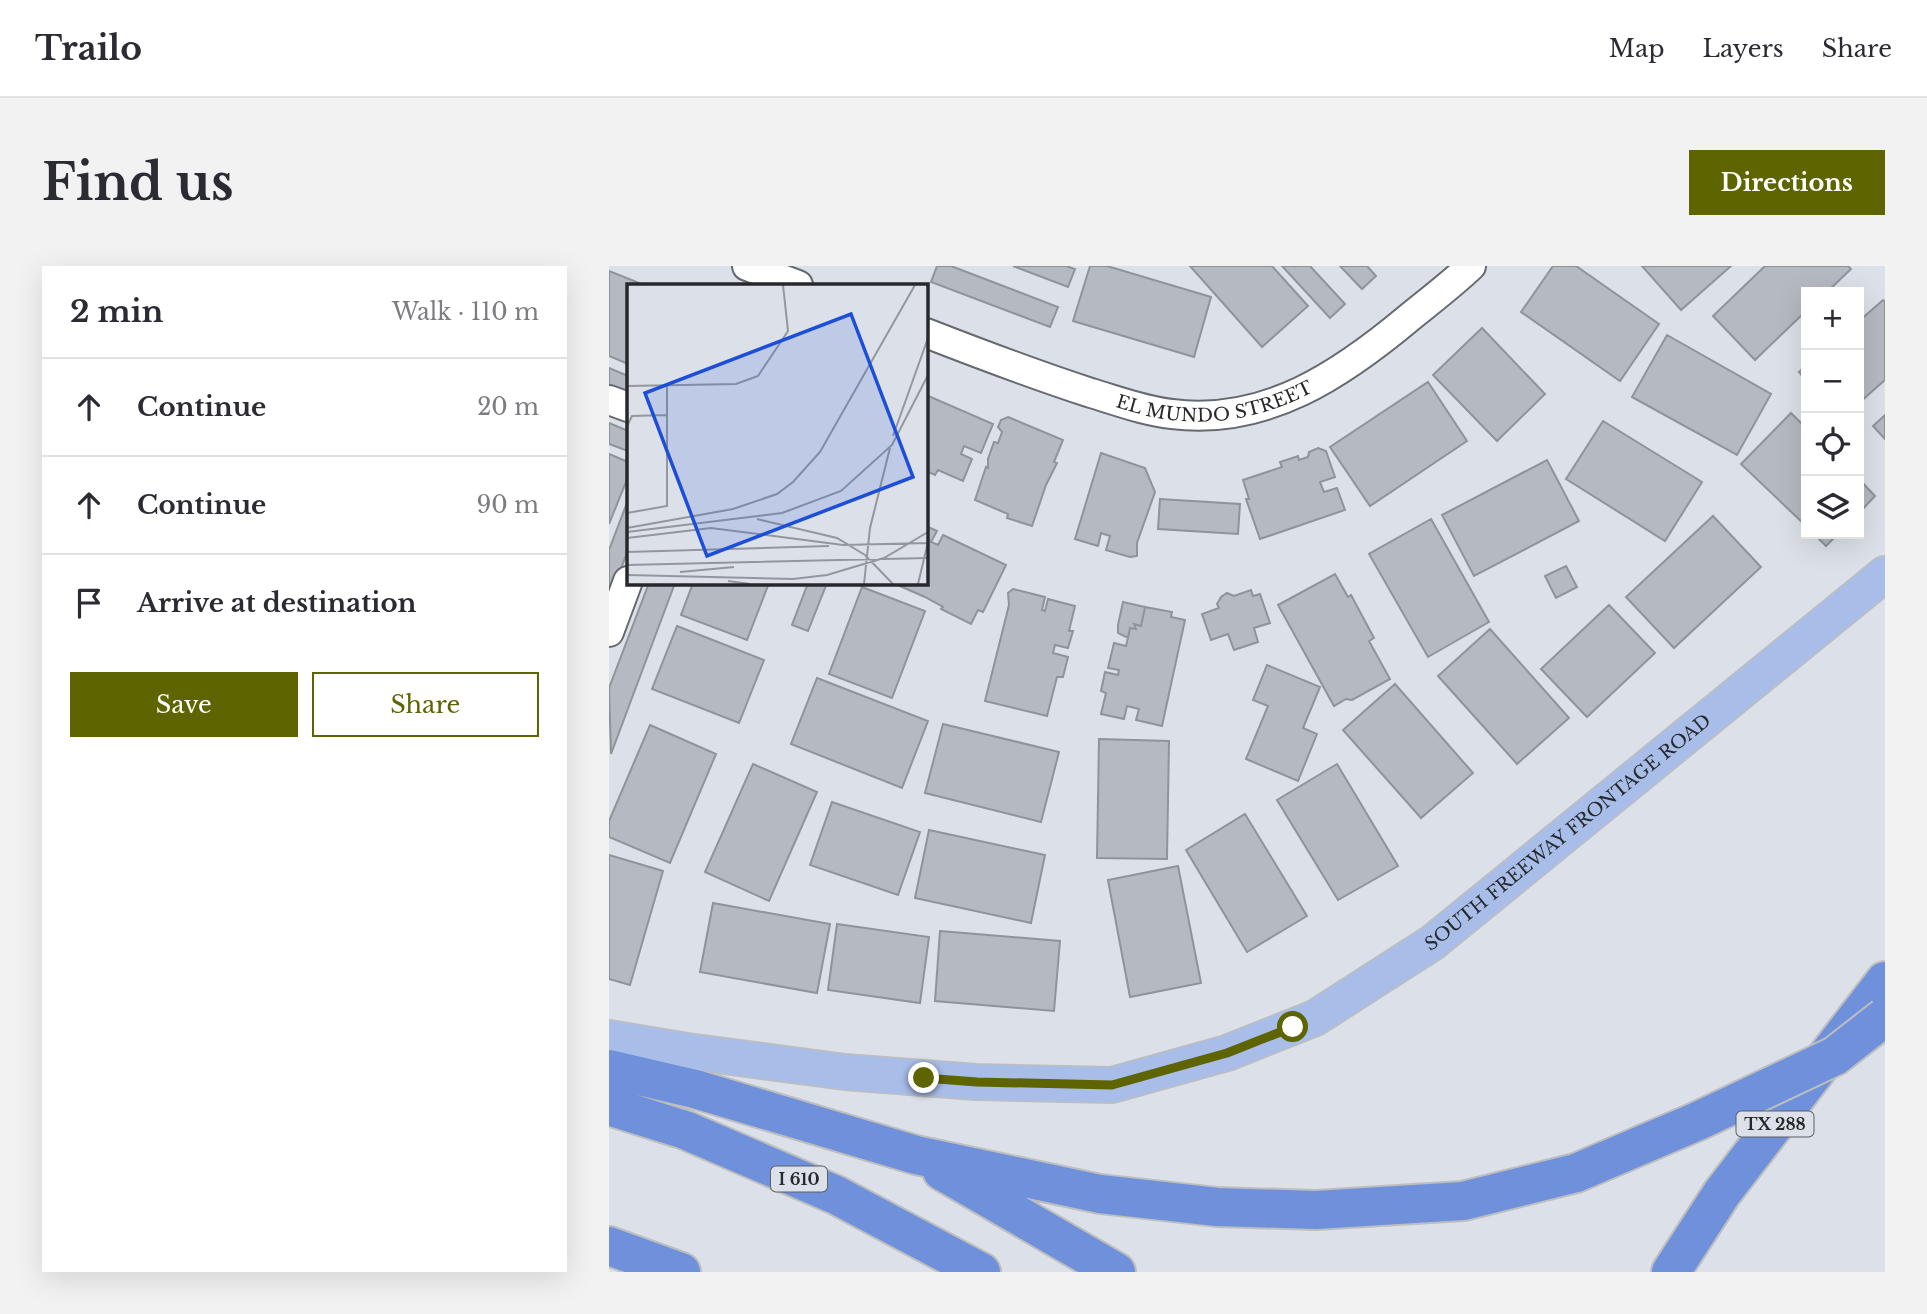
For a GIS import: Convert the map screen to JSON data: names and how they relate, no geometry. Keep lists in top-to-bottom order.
{
  "streets": {
    "highway": ["TX 288", "I 610"],
    "main road": ["SOUTH FREEWAY FRONTAGE ROAD"],
    "street": ["EL MUNDO STREET"]
  },
  "page": {
    "header": "Trailo",
    "nav": ["Map", "Layers", "Share"],
    "buttons": [
      "Directions",
      ["Save", "Share"]
    ],
    "title": "Find us",
    "heading": ["2 min", "Walk · 110 m"],
    "map_buttons": ["+", "−"],
    "list": [
      ["Continue", "20 m"],
      ["Continue", "90 m"],
      "Arrive at destination"
    ]
  }
}
